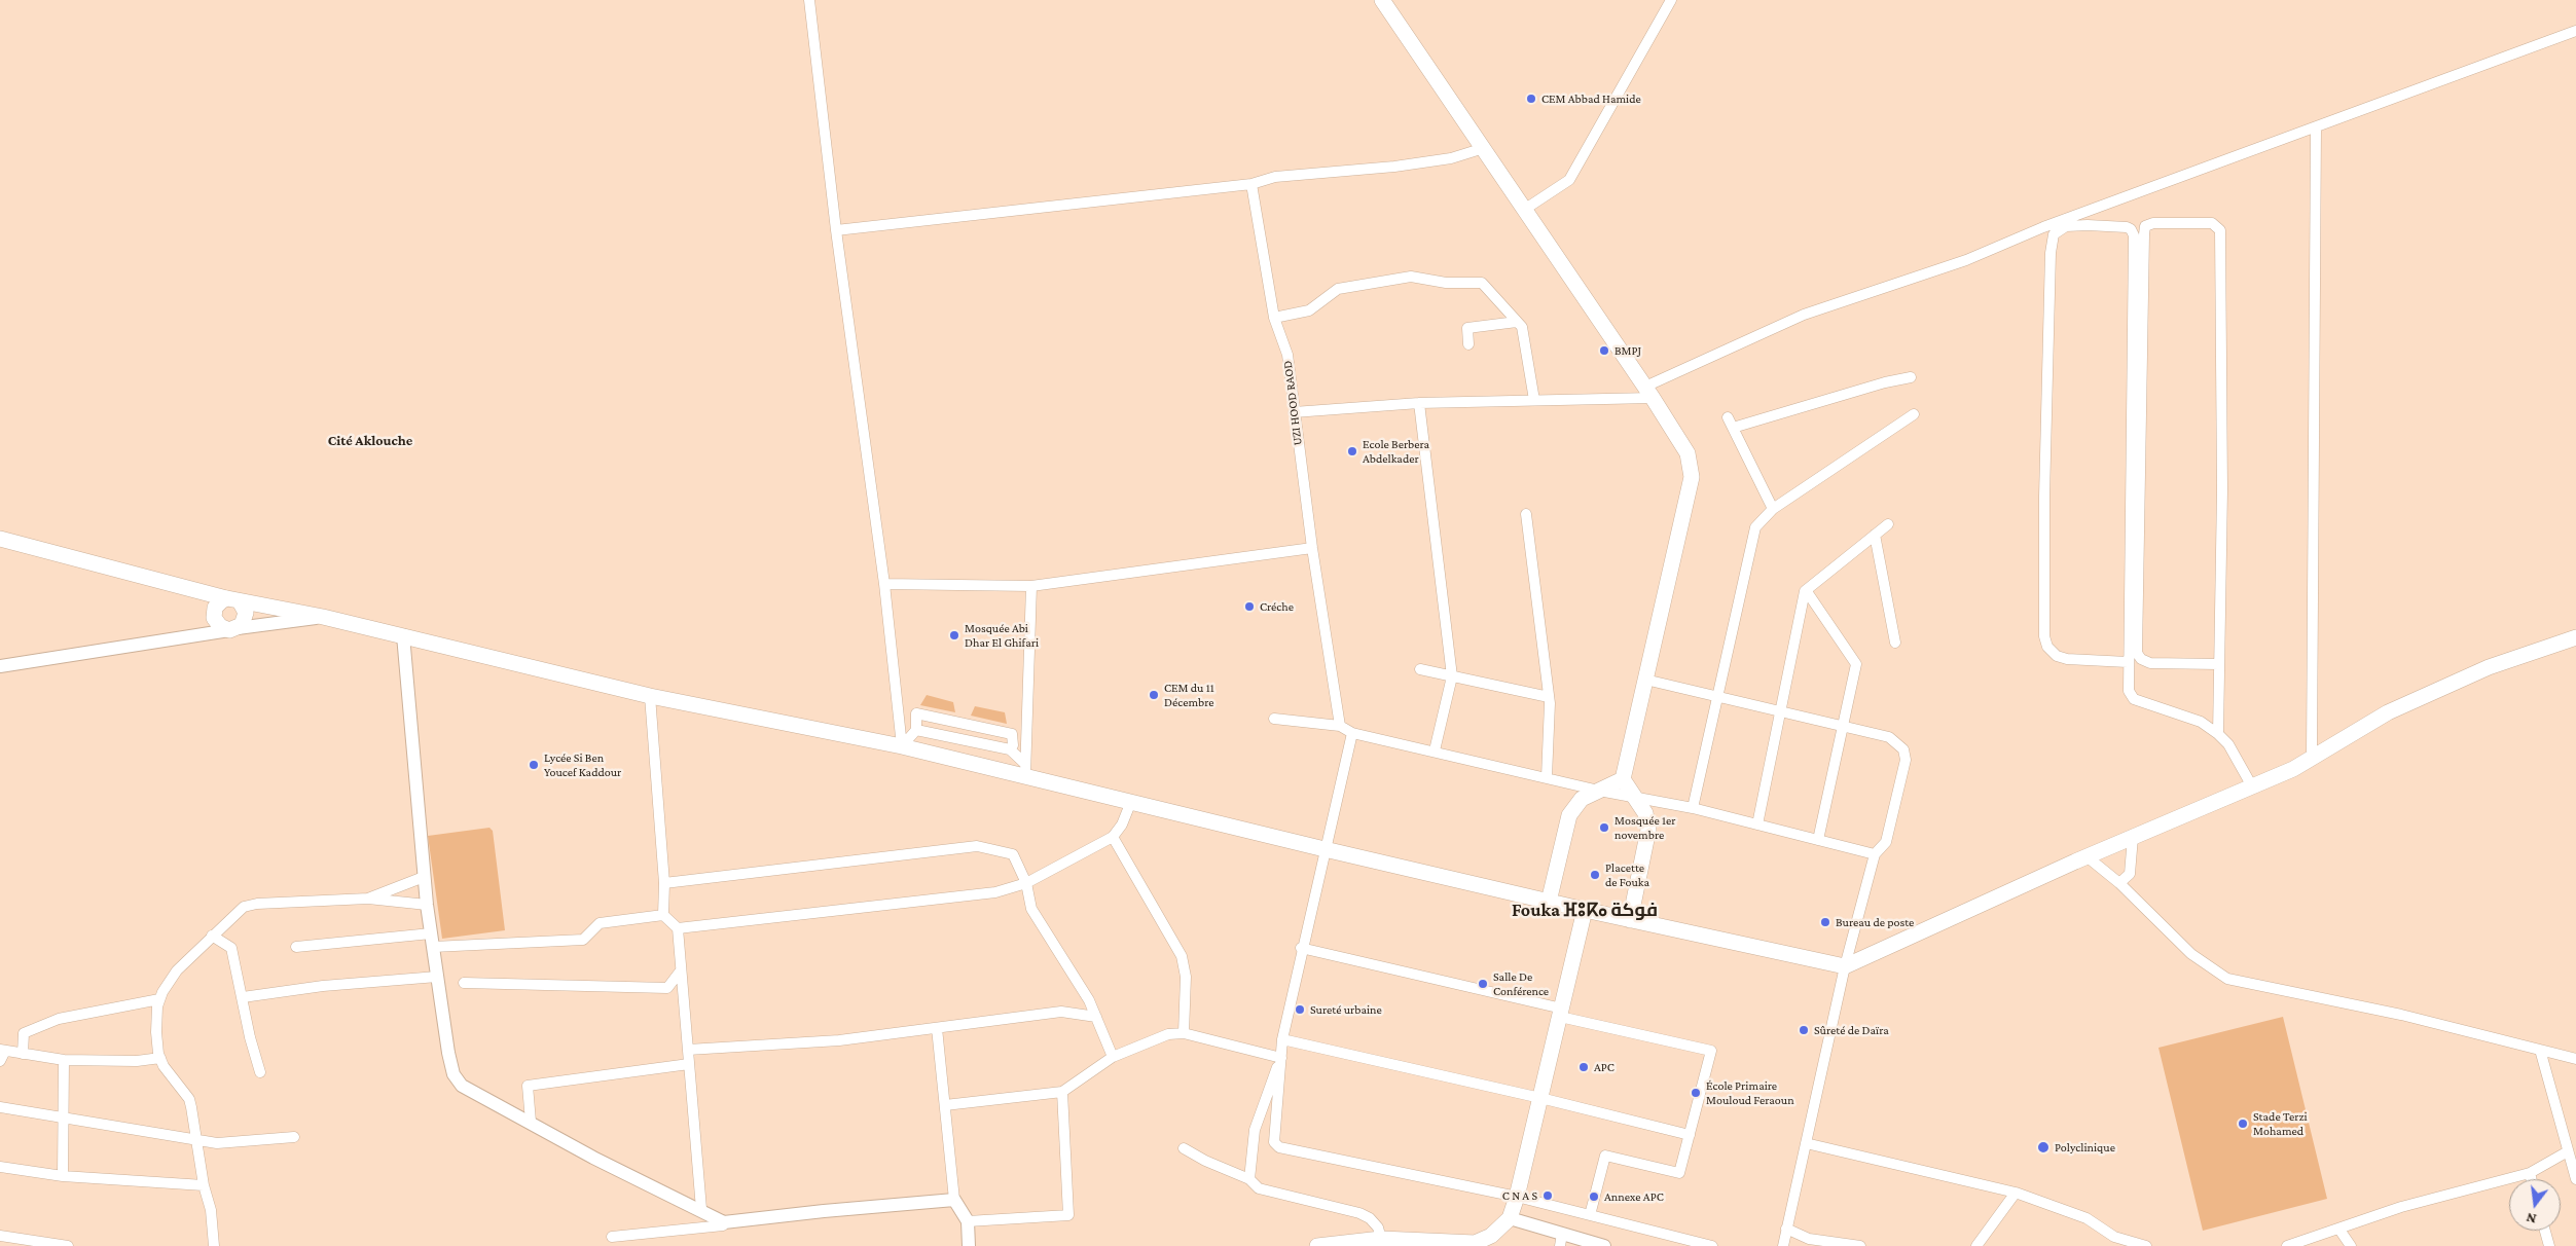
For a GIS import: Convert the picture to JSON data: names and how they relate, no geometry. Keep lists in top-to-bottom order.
{
  "streets": {
    "street": ["UZI HOOD RAOD"]
  },
  "districts": ["Cité Aklouche", "Fouka ⴼⵓⴽⴰ فوكة"],
  "places": [
    "CEM Abbad Hamide",
    "BMPJ",
    "Ecole Berbera Abdelkader",
    "Créche",
    "Mosquée Abi Dhar El Ghifari",
    "CEM du 11 Décembre",
    "Lycée Si Ben Youcef Kaddour",
    "Mosquée 1er novembre",
    "Placette de Fouka",
    "Bureau de poste",
    "Salle De Conférence",
    "Sureté urbaine",
    "Sûreté de Daïra",
    "APC",
    "École Primaire Mouloud Feraoun",
    "Stade Terzi Mohamed",
    "Polyclinique",
    "C N A S",
    "Annexe APC"
  ],
  "north": "bottom"
}
